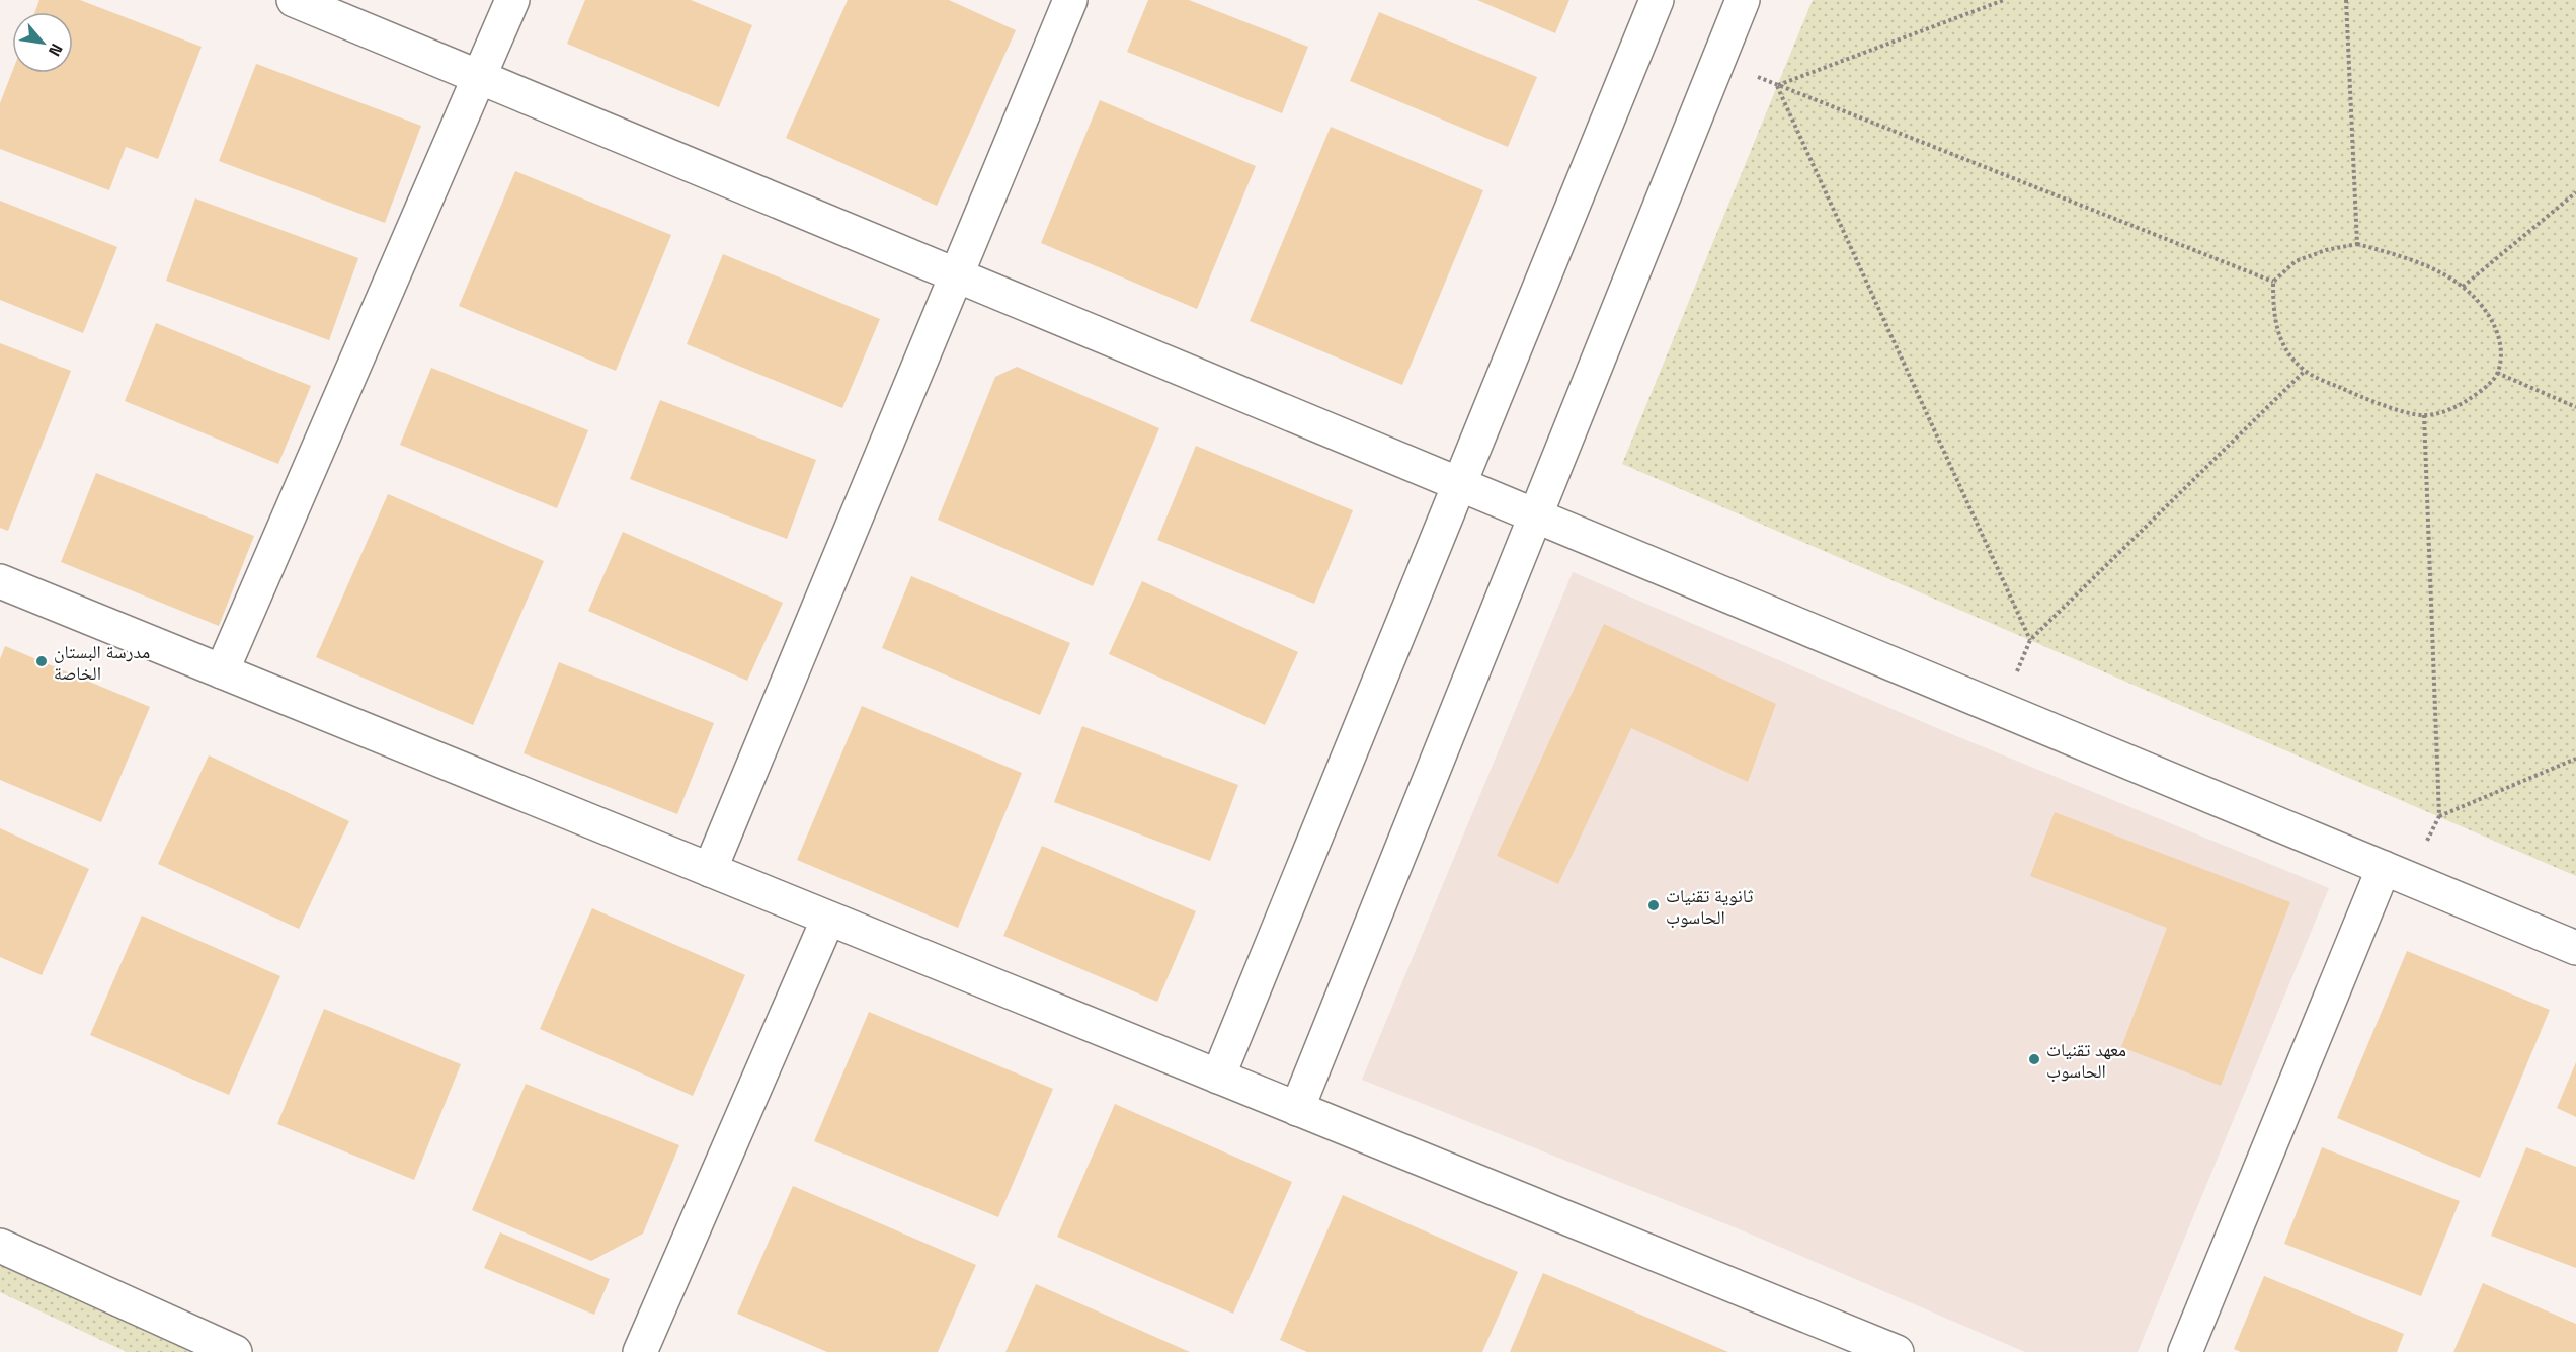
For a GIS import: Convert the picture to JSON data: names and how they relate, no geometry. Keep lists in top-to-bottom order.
{
  "places": ["مدرسة البستان الخاصة", "ثانوية تقنيات الحاسوب", "معهد تقنيات الحاسوب"],
  "north": "bottom right"
}
